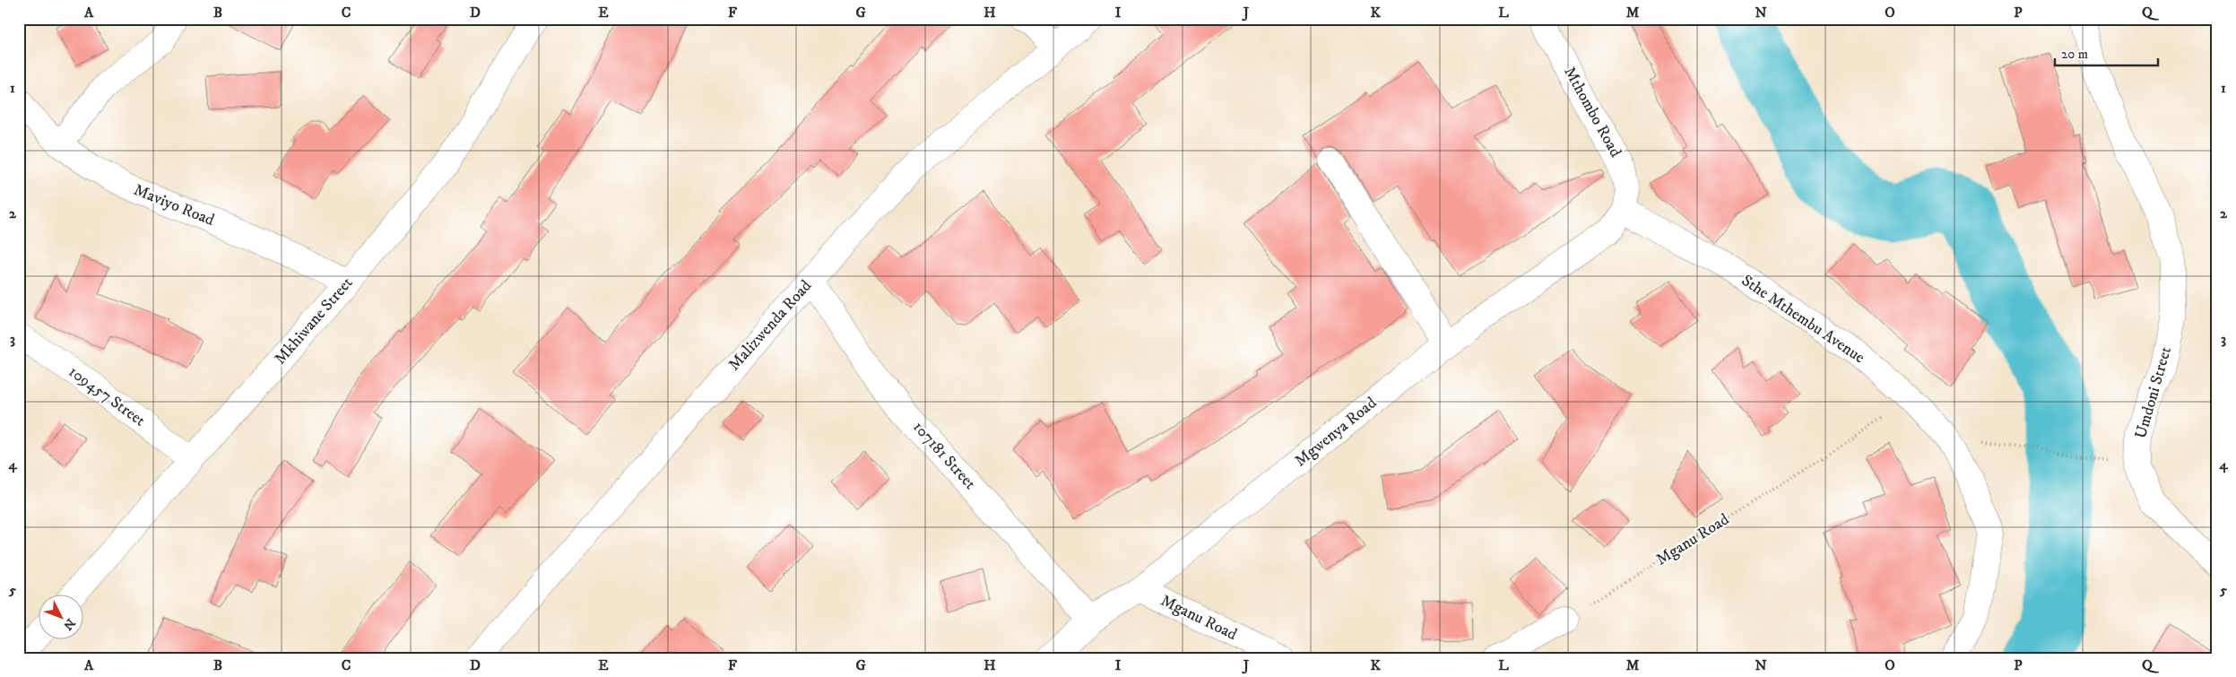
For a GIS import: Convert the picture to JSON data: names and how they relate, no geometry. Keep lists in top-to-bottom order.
{
  "streets": {
    "street": [
      "Mthombo Road",
      "Maviyo Road",
      "Sthe Mthembu Avenue",
      "Mkhiwane Street",
      "Malizwenda Road",
      "Umdoni Street",
      "109457 Street",
      "Mgwenya Road",
      "107181 Street",
      "Mganu Road"
    ]
  },
  "crossings": [
    ["Mthombo Road", "Sthe Mthembu Avenue"],
    ["Mthombo Road", "Mgwenya Road"],
    ["Maviyo Road", "Mkhiwane Street"],
    ["Sthe Mthembu Avenue", "Mgwenya Road"],
    ["Mkhiwane Street", "109457 Street"],
    ["Malizwenda Road", "107181 Street"],
    ["Mgwenya Road", "107181 Street"],
    ["Mgwenya Road", "Mganu Road"]
  ],
  "scale_bar": "20 m",
  "north": "bottom right",
  "grid": {
    "columns": [
      "A",
      "B",
      "C",
      "D",
      "E",
      "F",
      "G",
      "H",
      "I",
      "J",
      "K",
      "L",
      "M",
      "N",
      "O",
      "P",
      "Q"
    ],
    "rows": [
      "1",
      "2",
      "3",
      "4",
      "5"
    ]
  }
}
